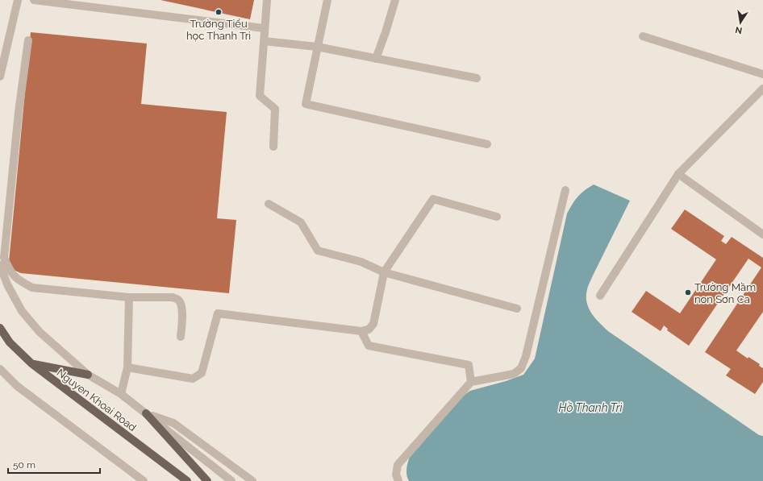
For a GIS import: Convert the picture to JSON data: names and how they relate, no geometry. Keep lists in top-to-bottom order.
{
  "streets": {
    "main road": ["Nguyen Khoai Road"]
  },
  "water": ["Hồ Thanh Trì"],
  "places": ["Trường Tiểu học Thanh Trì", "Trường Mầm non Sơn Ca"],
  "scale_bar": "50 m",
  "north": "bottom"
}
